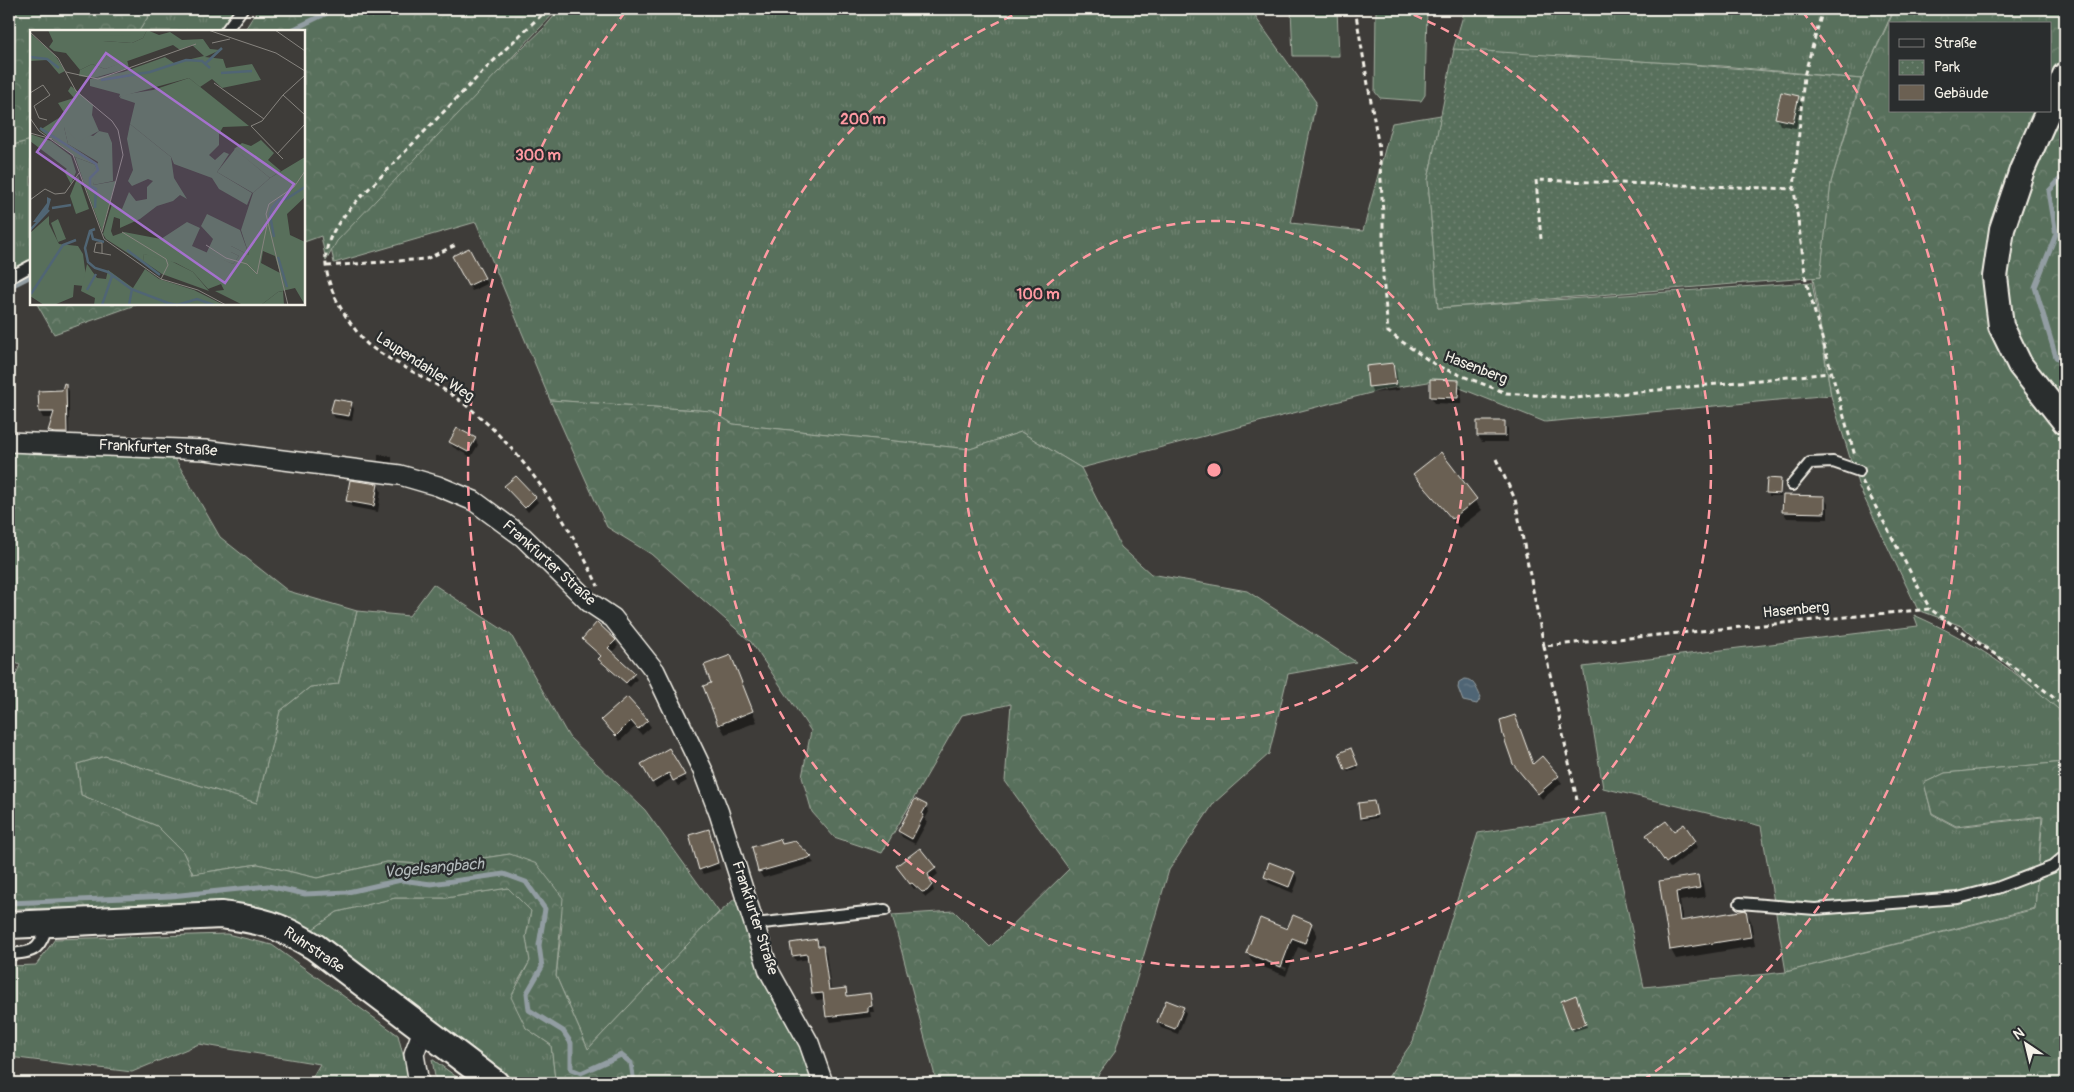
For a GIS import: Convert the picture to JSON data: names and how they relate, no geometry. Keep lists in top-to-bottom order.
{
  "streets": {
    "main road": ["Ruhrstraße"],
    "street": ["Frankfurter Straße"],
    "path": ["Laupendahler Weg", "Hasenberg"]
  },
  "crossings": [
    ["Laupendahler Weg", "Frankfurter Straße"]
  ],
  "water": ["Vogelsangbach"],
  "legend": ["Straße", "Park", "Gebäude"],
  "north": "top left",
  "rings": ["200 m", "300 m", "100 m"]
}
